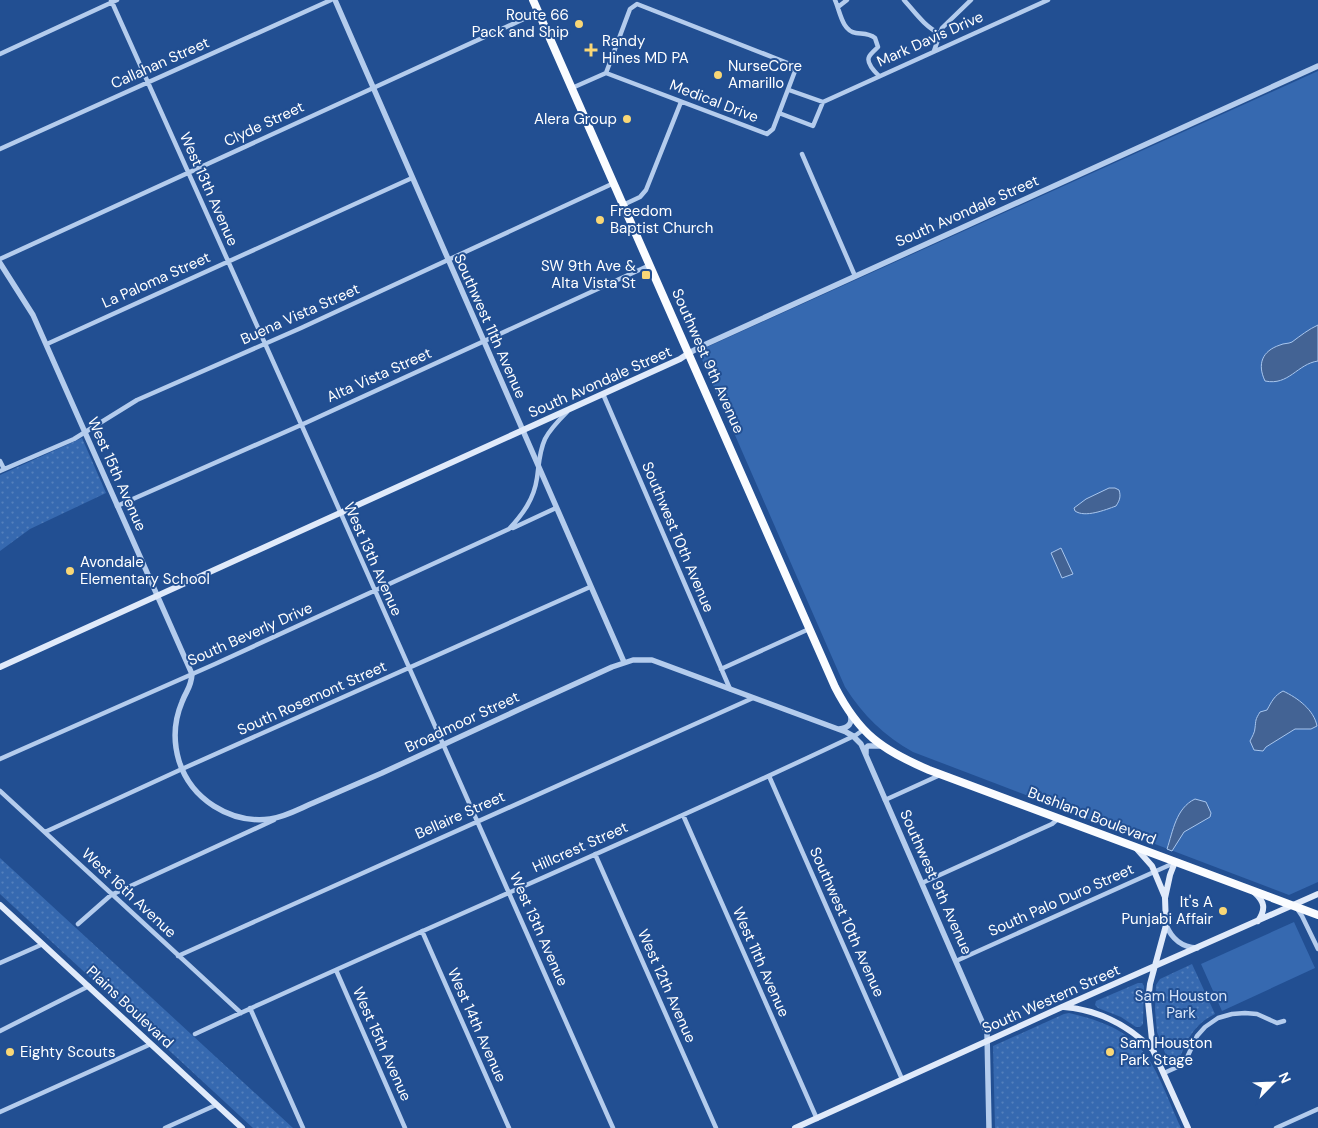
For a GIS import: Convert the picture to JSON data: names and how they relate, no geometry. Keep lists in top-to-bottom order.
{
  "streets": {
    "main road": [
      "South Avondale Street",
      "Southwest 9th Avenue",
      "Bushland Boulevard",
      "South Western Street",
      "Plains Boulevard"
    ],
    "street": [
      "Mark Davis Drive",
      "Callahan Street",
      "Medical Drive",
      "Clyde Street",
      "West 13th Avenue",
      "La Paloma Street",
      "Buena Vista Street",
      "Southwest 11th Avenue",
      "Alta Vista Street",
      "West 15th Avenue",
      "Southwest 10th Avenue",
      "South Beverly Drive",
      "South Rosemont Street",
      "Broadmoor Street",
      "Bellaire Street",
      "Hillcrest Street",
      "West 16th Avenue",
      "South Palo Duro Street",
      "West 11th Avenue",
      "West 12th Avenue",
      "West 14th Avenue"
    ]
  },
  "crossings": [
    ["Callahan Street", "West 13th Avenue"],
    ["Callahan Street", "Southwest 11th Avenue"],
    ["Clyde Street", "West 13th Avenue"],
    ["Clyde Street", "Southwest 11th Avenue"],
    ["Clyde Street", "Southwest 9th Avenue"],
    ["West 13th Avenue", "South Avondale Street"],
    ["West 13th Avenue", "La Paloma Street"],
    ["West 13th Avenue", "Buena Vista Street"],
    ["West 13th Avenue", "Alta Vista Street"],
    ["West 13th Avenue", "South Beverly Drive"],
    ["West 13th Avenue", "South Rosemont Street"],
    ["West 13th Avenue", "Broadmoor Street"],
    ["West 13th Avenue", "Bellaire Street"],
    ["West 13th Avenue", "Hillcrest Street"],
    ["South Avondale Street", "Southwest 11th Avenue"],
    ["South Avondale Street", "Southwest 9th Avenue"],
    ["South Avondale Street", "West 15th Avenue"],
    ["South Avondale Street", "Southwest 10th Avenue"],
    ["South Avondale Street", "South Beverly Drive"],
    ["La Paloma Street", "Southwest 11th Avenue"],
    ["La Paloma Street", "West 15th Avenue"],
    ["Buena Vista Street", "Southwest 11th Avenue"],
    ["Buena Vista Street", "Southwest 9th Avenue"],
    ["Buena Vista Street", "West 15th Avenue"],
    ["Southwest 11th Avenue", "Alta Vista Street"],
    ["Southwest 11th Avenue", "South Beverly Drive"],
    ["Southwest 11th Avenue", "South Rosemont Street"],
    ["Southwest 11th Avenue", "Broadmoor Street"],
    ["Southwest 9th Avenue", "Alta Vista Street"],
    ["Southwest 9th Avenue", "Bushland Boulevard"],
    ["Southwest 9th Avenue", "Hillcrest Street"],
    ["Southwest 9th Avenue", "South Palo Duro Street"],
    ["Southwest 9th Avenue", "South Western Street"],
    ["Alta Vista Street", "West 15th Avenue"],
    ["West 15th Avenue", "South Beverly Drive"],
    ["West 15th Avenue", "Hillcrest Street"],
    ["Southwest 10th Avenue", "Broadmoor Street"],
    ["Southwest 10th Avenue", "Hillcrest Street"],
    ["Southwest 10th Avenue", "South Western Street"],
    ["South Rosemont Street", "Broadmoor Street"],
    ["South Rosemont Street", "West 16th Avenue"],
    ["Broadmoor Street", "West 16th Avenue"],
    ["Bellaire Street", "West 16th Avenue"],
    ["Bushland Boulevard", "Hillcrest Street"],
    ["Bushland Boulevard", "South Palo Duro Street"],
    ["Bushland Boulevard", "South Western Street"],
    ["Hillcrest Street", "West 16th Avenue"],
    ["Hillcrest Street", "West 11th Avenue"],
    ["Hillcrest Street", "West 12th Avenue"],
    ["Hillcrest Street", "West 14th Avenue"],
    ["West 11th Avenue", "South Western Street"]
  ],
  "parks": ["Sam Houston Park"],
  "places": {
    "other": [
      "Route 66 Pack and Ship",
      "NurseCore Amarillo",
      "Alera Group",
      "Freedom Baptist Church",
      "Avondale Elementary School",
      "It's A Punjabi Affair",
      "Eighty Scouts",
      "Sam Houston Park Stage"
    ],
    "health": ["Randy Hines MD PA"],
    "transit": ["SW 9th Ave & Alta Vista St"]
  },
  "north": "top right"
}
